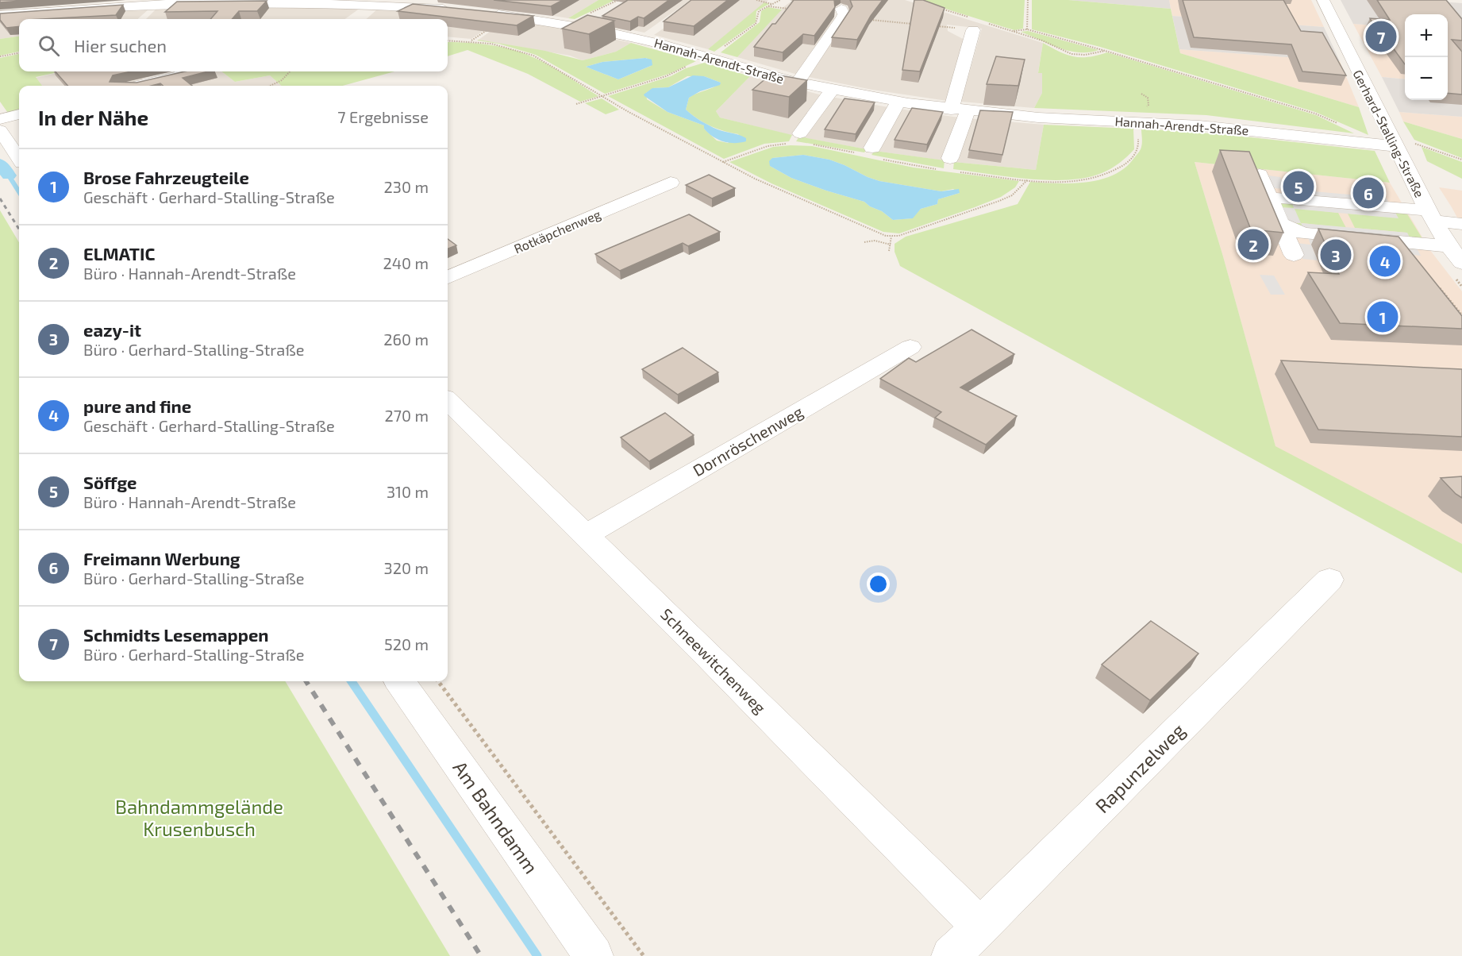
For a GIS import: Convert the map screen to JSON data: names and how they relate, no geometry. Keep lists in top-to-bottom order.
{
  "streets": {
    "street": [
      "Hannah-Arendt-Straße",
      "Gerhard-Stalling-Straße",
      "Rotkäpchenweg",
      "Dornröschenweg",
      "Schneewitchenweg",
      "Rapunzelweg",
      "Am Bahndamm"
    ]
  },
  "crossings": [
    ["Hannah-Arendt-Straße", "Gerhard-Stalling-Straße"],
    ["Dornröschenweg", "Schneewitchenweg"],
    ["Schneewitchenweg", "Rapunzelweg"]
  ],
  "parks": ["Bahndammgelände Krusenbusch"],
  "page": {
    "map_buttons": ["+", "−"],
    "pins": [
      "7",
      "5",
      "6",
      "2",
      "3",
      "4",
      "1"
    ],
    "search": "Hier suchen",
    "heading": ["In der Nähe", "7 Ergebnisse"],
    "list": [
      {
        "mark": "1",
        "name": "Brose Fahrzeugteile",
        "note": "Geschäft · Gerhard-Stalling-Straße",
        "value": "230 m"
      },
      {
        "mark": "2",
        "name": "ELMATIC",
        "note": "Büro · Hannah-Arendt-Straße",
        "value": "240 m"
      },
      {
        "mark": "3",
        "name": "eazy-it",
        "note": "Büro · Gerhard-Stalling-Straße",
        "value": "260 m"
      },
      {
        "mark": "4",
        "name": "pure and fine",
        "note": "Geschäft · Gerhard-Stalling-Straße",
        "value": "270 m"
      },
      {
        "mark": "5",
        "name": "Söffge",
        "note": "Büro · Hannah-Arendt-Straße",
        "value": "310 m"
      },
      {
        "mark": "6",
        "name": "Freimann Werbung",
        "note": "Büro · Gerhard-Stalling-Straße",
        "value": "320 m"
      },
      {
        "mark": "7",
        "name": "Schmidts Lesemappen",
        "note": "Büro · Gerhard-Stalling-Straße",
        "value": "520 m"
      }
    ]
  }
}
